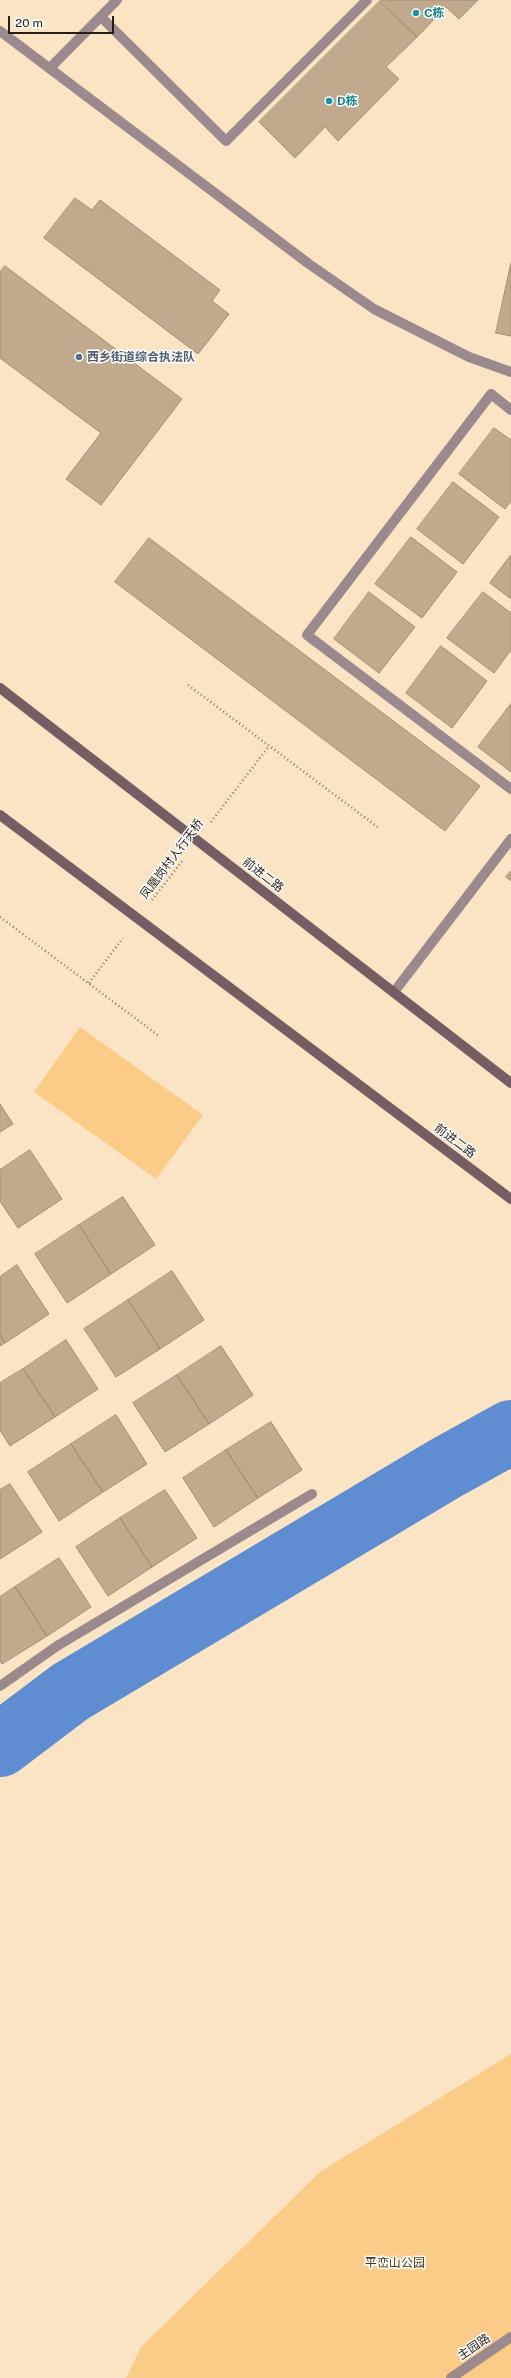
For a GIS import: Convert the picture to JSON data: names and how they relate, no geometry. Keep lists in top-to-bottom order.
{
  "streets": {
    "main road": ["前进二路"],
    "street": ["主园路"],
    "path": ["凤凰岗村人行天桥"]
  },
  "parks": ["平峦山公园"],
  "places": ["C栋", "D栋", "西乡街道综合执法队"],
  "scale_bar": "20 m"
}
